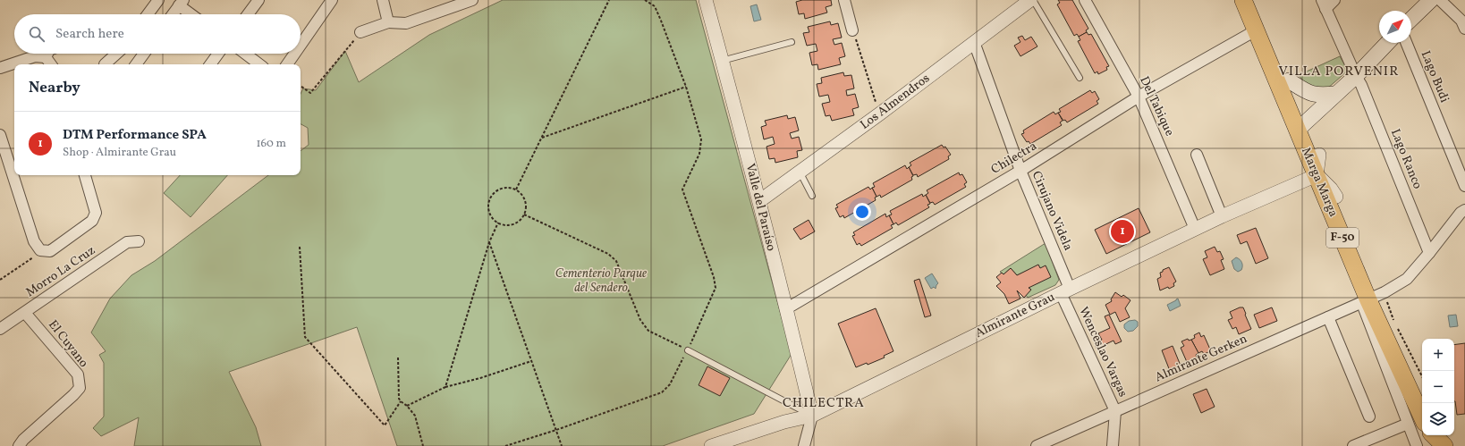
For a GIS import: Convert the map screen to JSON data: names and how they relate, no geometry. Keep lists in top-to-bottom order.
{
  "streets": {
    "main road": ["Marga Marga", "F-50"],
    "street": [
      "Lago Budi",
      "Los Almendros",
      "Del Tabique",
      "Chilectra",
      "Lago Ranco",
      "Valle del Paraíso",
      "Cirujano Videla",
      "Morro La Cruz",
      "Almirante Grau",
      "El Cuyano",
      "Wenceslao Vargas",
      "Almirante Gerken"
    ]
  },
  "crossings": [
    ["Los Almendros", "Valle del Paraíso"],
    ["Los Almendros", "Cirujano Videla"],
    ["Del Tabique", "Chilectra"],
    ["Del Tabique", "Almirante Grau"],
    ["Chilectra", "Marga Marga"],
    ["Chilectra", "Valle del Paraíso"],
    ["Chilectra", "Cirujano Videla"],
    ["Lago Ranco", "Almirante Gerken"],
    ["Marga Marga", "Almirante Grau"],
    ["Marga Marga", "Almirante Gerken"],
    ["Valle del Paraíso", "Almirante Grau"],
    ["Cirujano Videla", "Almirante Grau"],
    ["Cirujano Videla", "Wenceslao Vargas"],
    ["Morro La Cruz", "El Cuyano"],
    ["Almirante Grau", "Wenceslao Vargas"],
    ["Wenceslao Vargas", "Almirante Gerken"]
  ],
  "districts": ["VILLA PORVENIR", "CHILECTRA"],
  "parks": ["Cementerio Parque del Sendero"],
  "north": "top right",
  "page": {
    "search": "Search here",
    "heading": "Nearby",
    "list": [
      {
        "mark": "1",
        "name": "DTM Performance SPA",
        "note": "Shop · Almirante Grau",
        "value": "160 m"
      }
    ],
    "pins": "1",
    "map_buttons": ["+", "−"]
  }
}
